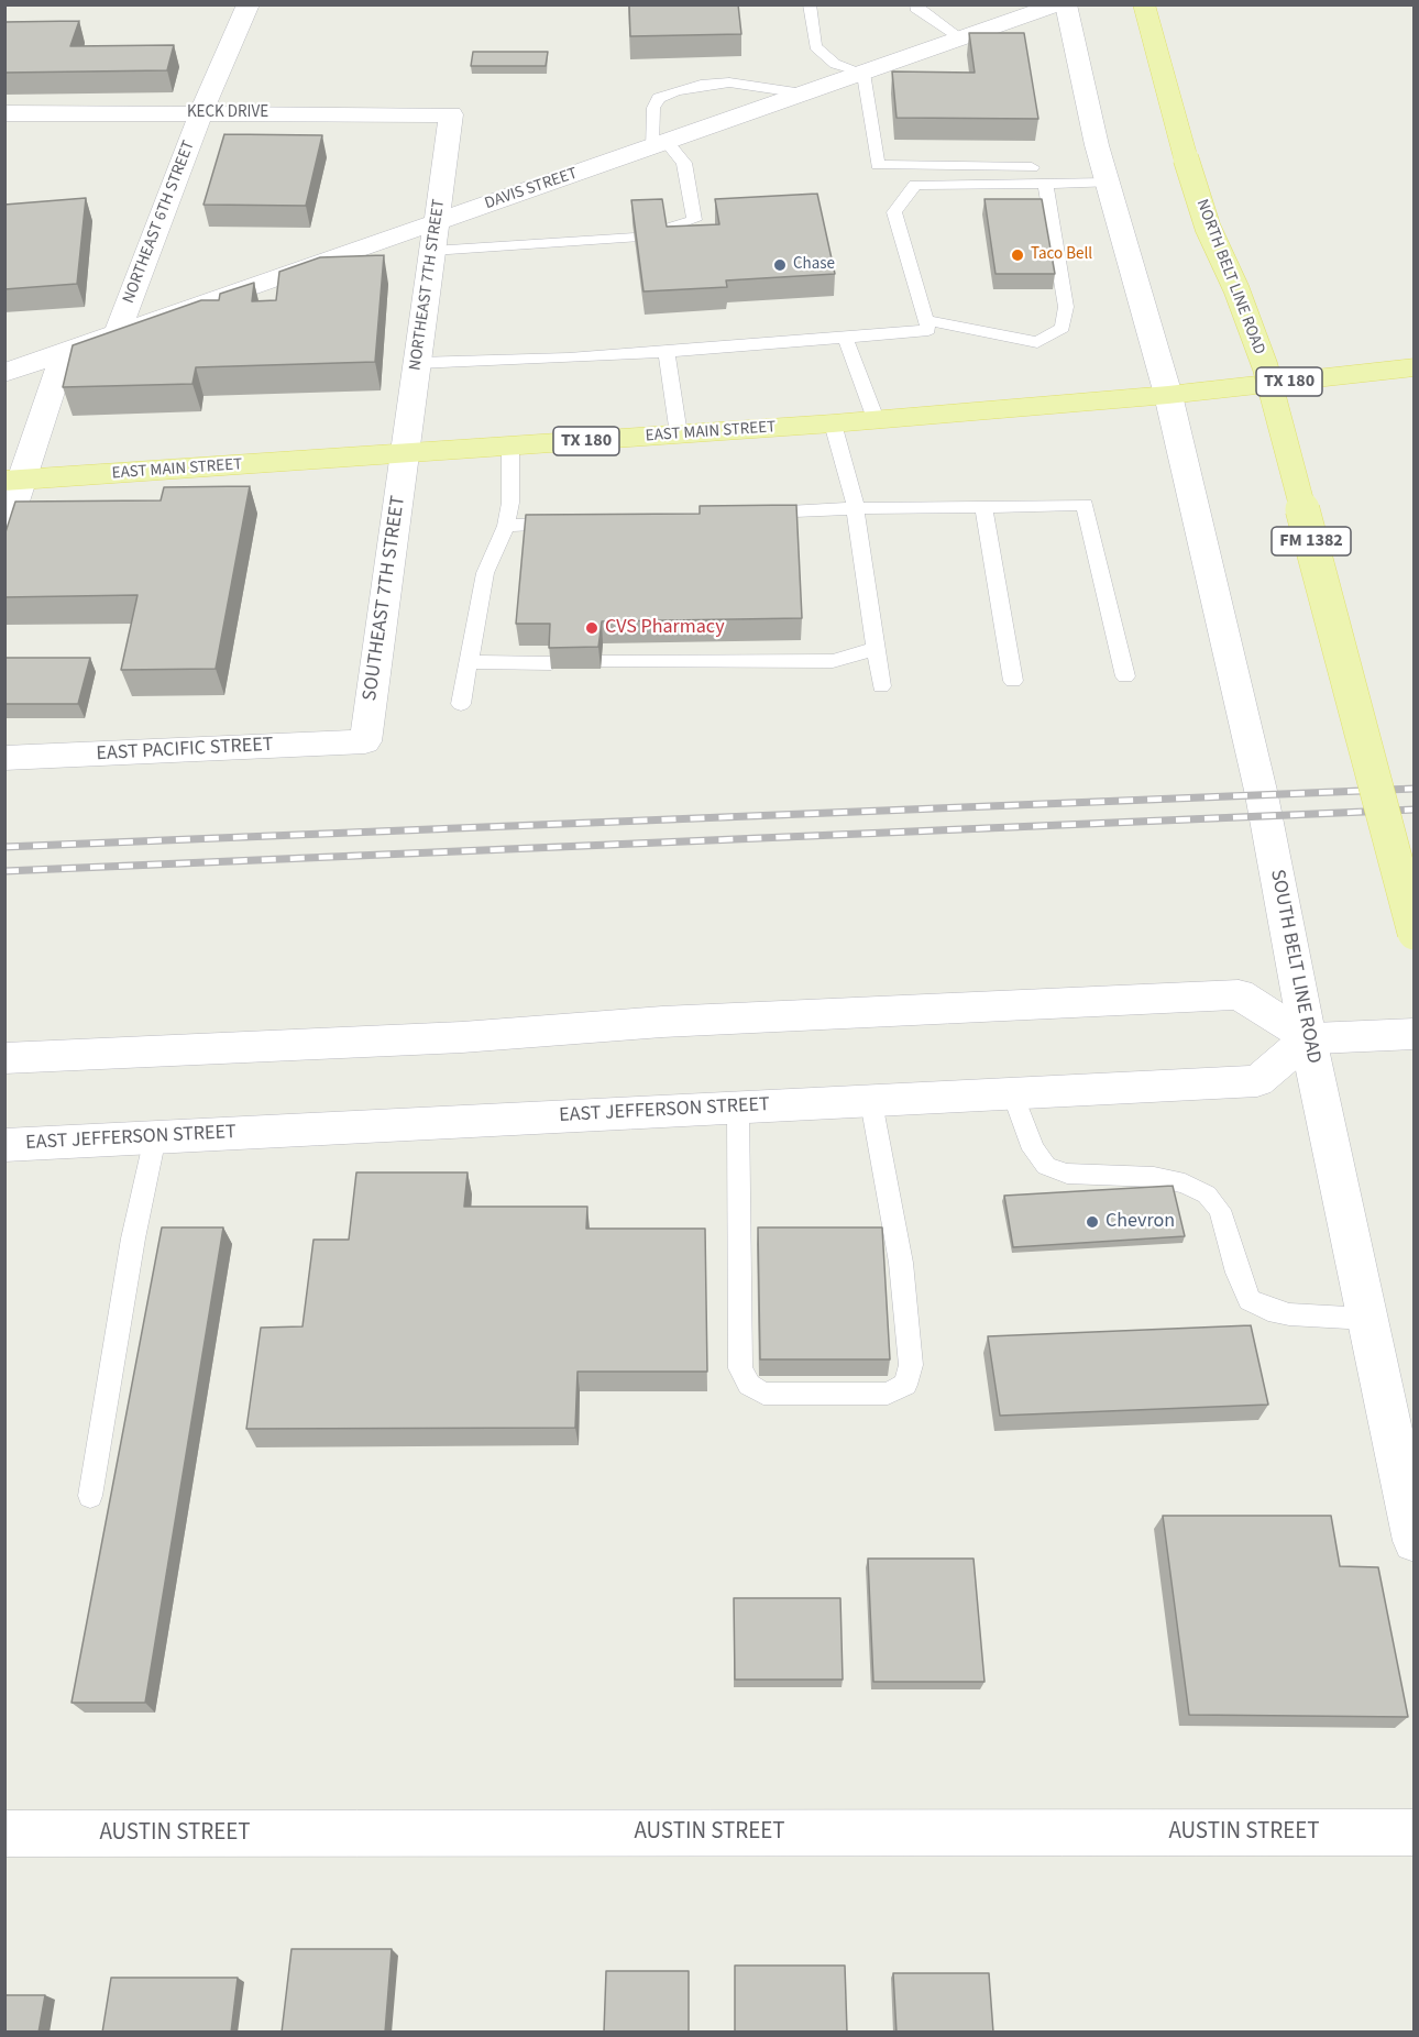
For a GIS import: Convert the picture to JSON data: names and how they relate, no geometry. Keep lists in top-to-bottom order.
{
  "streets": {
    "main road": [
      "NORTH BELT LINE ROAD",
      "TX 180",
      "EAST MAIN STREET",
      "FM 1382"
    ],
    "street": [
      "KECK DRIVE",
      "DAVIS STREET",
      "NORTHEAST 6TH STREET",
      "NORTHEAST 7TH STREET",
      "SOUTHEAST 7TH STREET",
      "EAST PACIFIC STREET",
      "SOUTH BELT LINE ROAD",
      "EAST JEFFERSON STREET",
      "AUSTIN STREET"
    ]
  },
  "crossings": [
    ["KECK DRIVE", "NORTHEAST 6TH STREET"],
    ["KECK DRIVE", "NORTHEAST 7TH STREET"],
    ["DAVIS STREET", "NORTHEAST 6TH STREET"],
    ["DAVIS STREET", "NORTHEAST 7TH STREET"],
    ["NORTHEAST 7TH STREET", "EAST MAIN STREET"],
    ["NORTHEAST 7TH STREET", "SOUTHEAST 7TH STREET"],
    ["EAST MAIN STREET", "SOUTHEAST 7TH STREET"],
    ["EAST MAIN STREET", "SOUTH BELT LINE ROAD"],
    ["SOUTHEAST 7TH STREET", "EAST PACIFIC STREET"],
    ["SOUTH BELT LINE ROAD", "EAST JEFFERSON STREET"]
  ],
  "places": [
    "Taco Bell",
    "Chase",
    "CVS Pharmacy",
    "Chevron"
  ]
}
